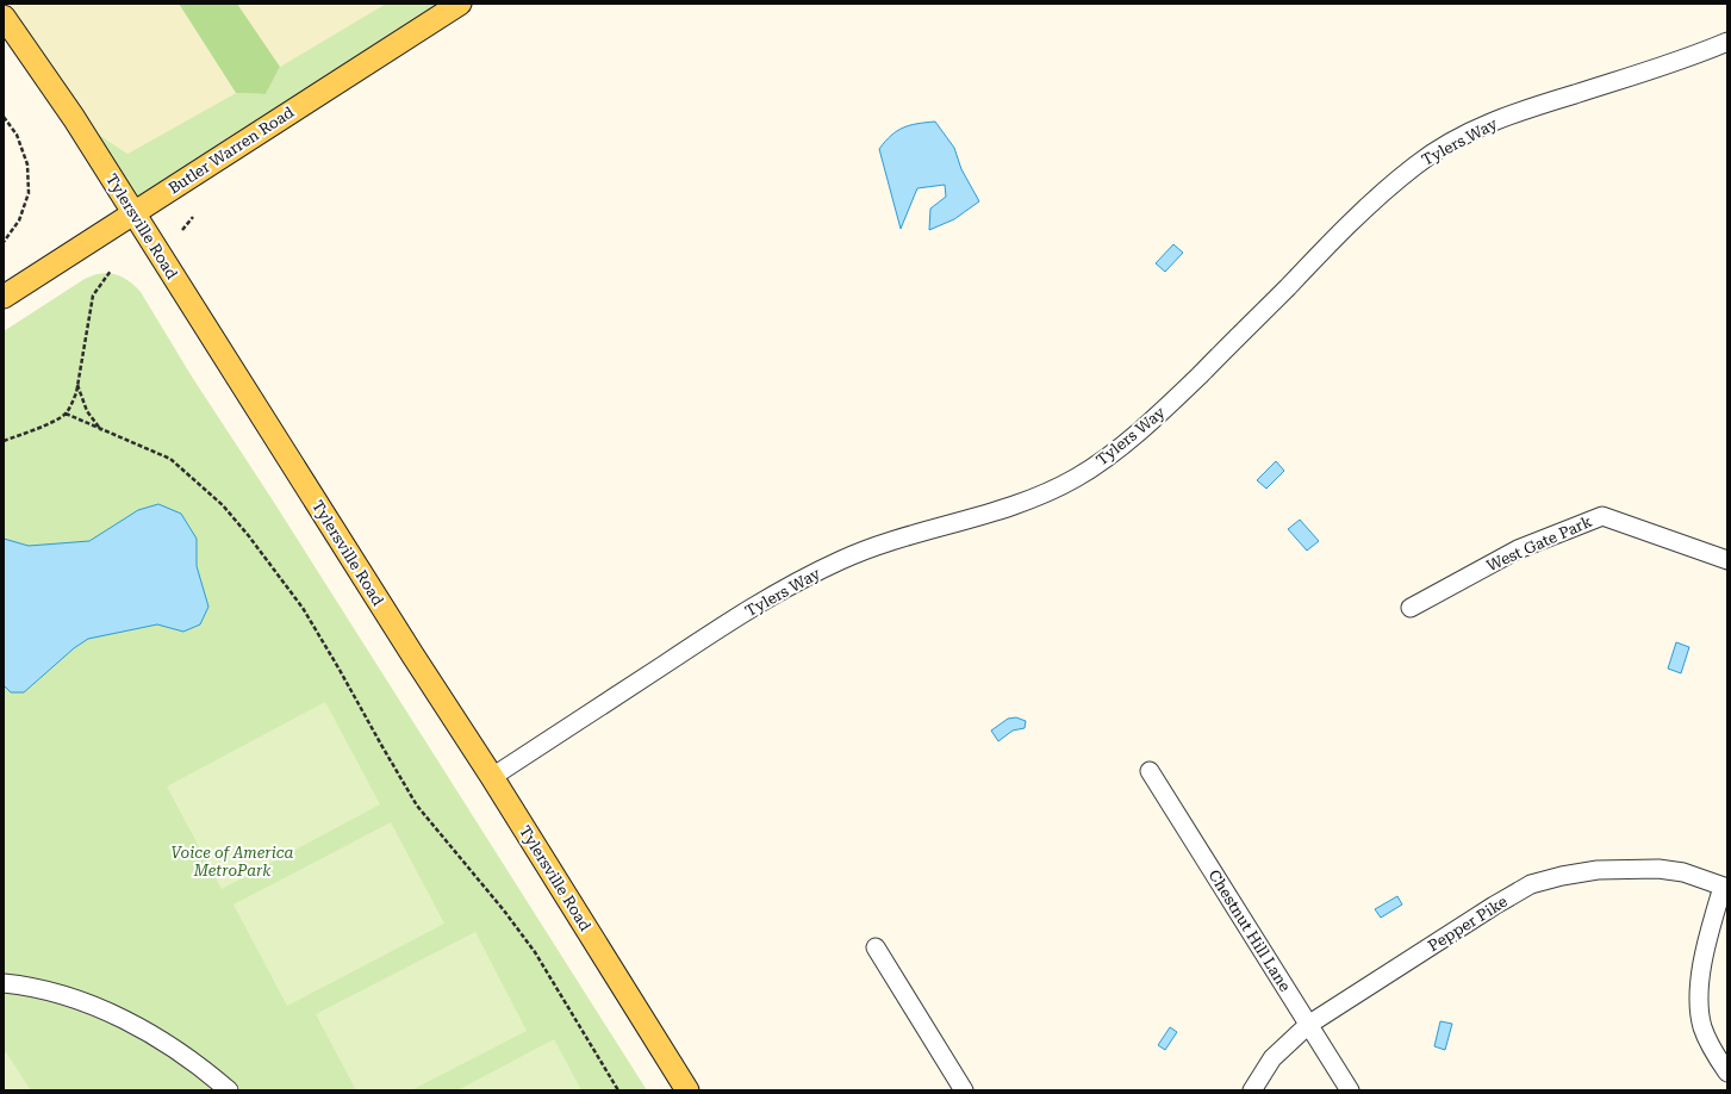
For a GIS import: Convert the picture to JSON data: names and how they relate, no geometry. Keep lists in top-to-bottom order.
{
  "streets": {
    "main road": ["Butler Warren Road", "Tylersville Road"],
    "street": [
      "Tylers Way",
      "West Gate Park",
      "Pepper Pike",
      "Chestnut Hill Lane"
    ]
  },
  "crossings": [
    ["Tylers Way", "Tylersville Road"],
    ["Butler Warren Road", "Tylersville Road"],
    ["Pepper Pike", "Chestnut Hill Lane"]
  ],
  "parks": ["Voice of America MetroPark"]
}
